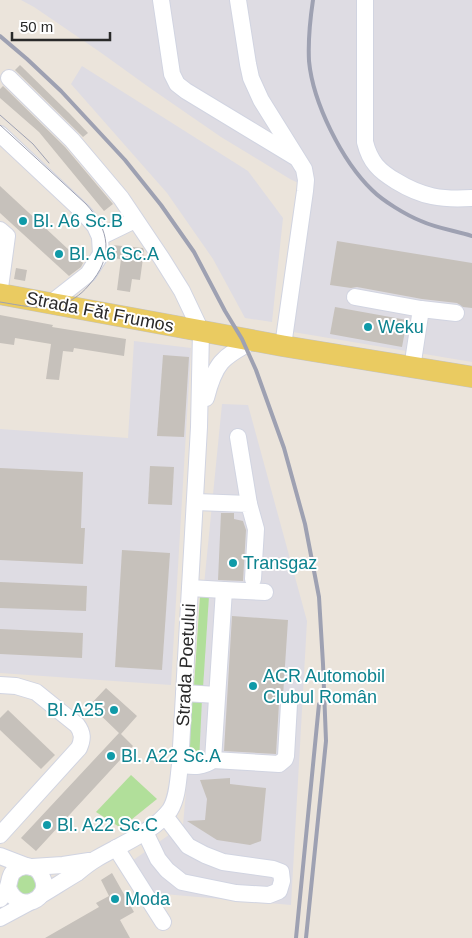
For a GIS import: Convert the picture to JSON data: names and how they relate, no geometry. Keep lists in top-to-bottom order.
{
  "streets": {
    "main road": ["Strada Făt Frumos"],
    "street": ["Strada Poetului"]
  },
  "crossings": [
    ["Strada Făt Frumos", "Strada Poetului"]
  ],
  "places": [
    "Bl. A6 Sc.B",
    "Bl. A6 Sc.A",
    "Weku",
    "Transgaz",
    "ACR Automobil Clubul Român",
    "Bl. A25",
    "Bl. A22 Sc.A",
    "Bl. A22 Sc.C",
    "Moda"
  ],
  "scale_bar": "50 m"
}
